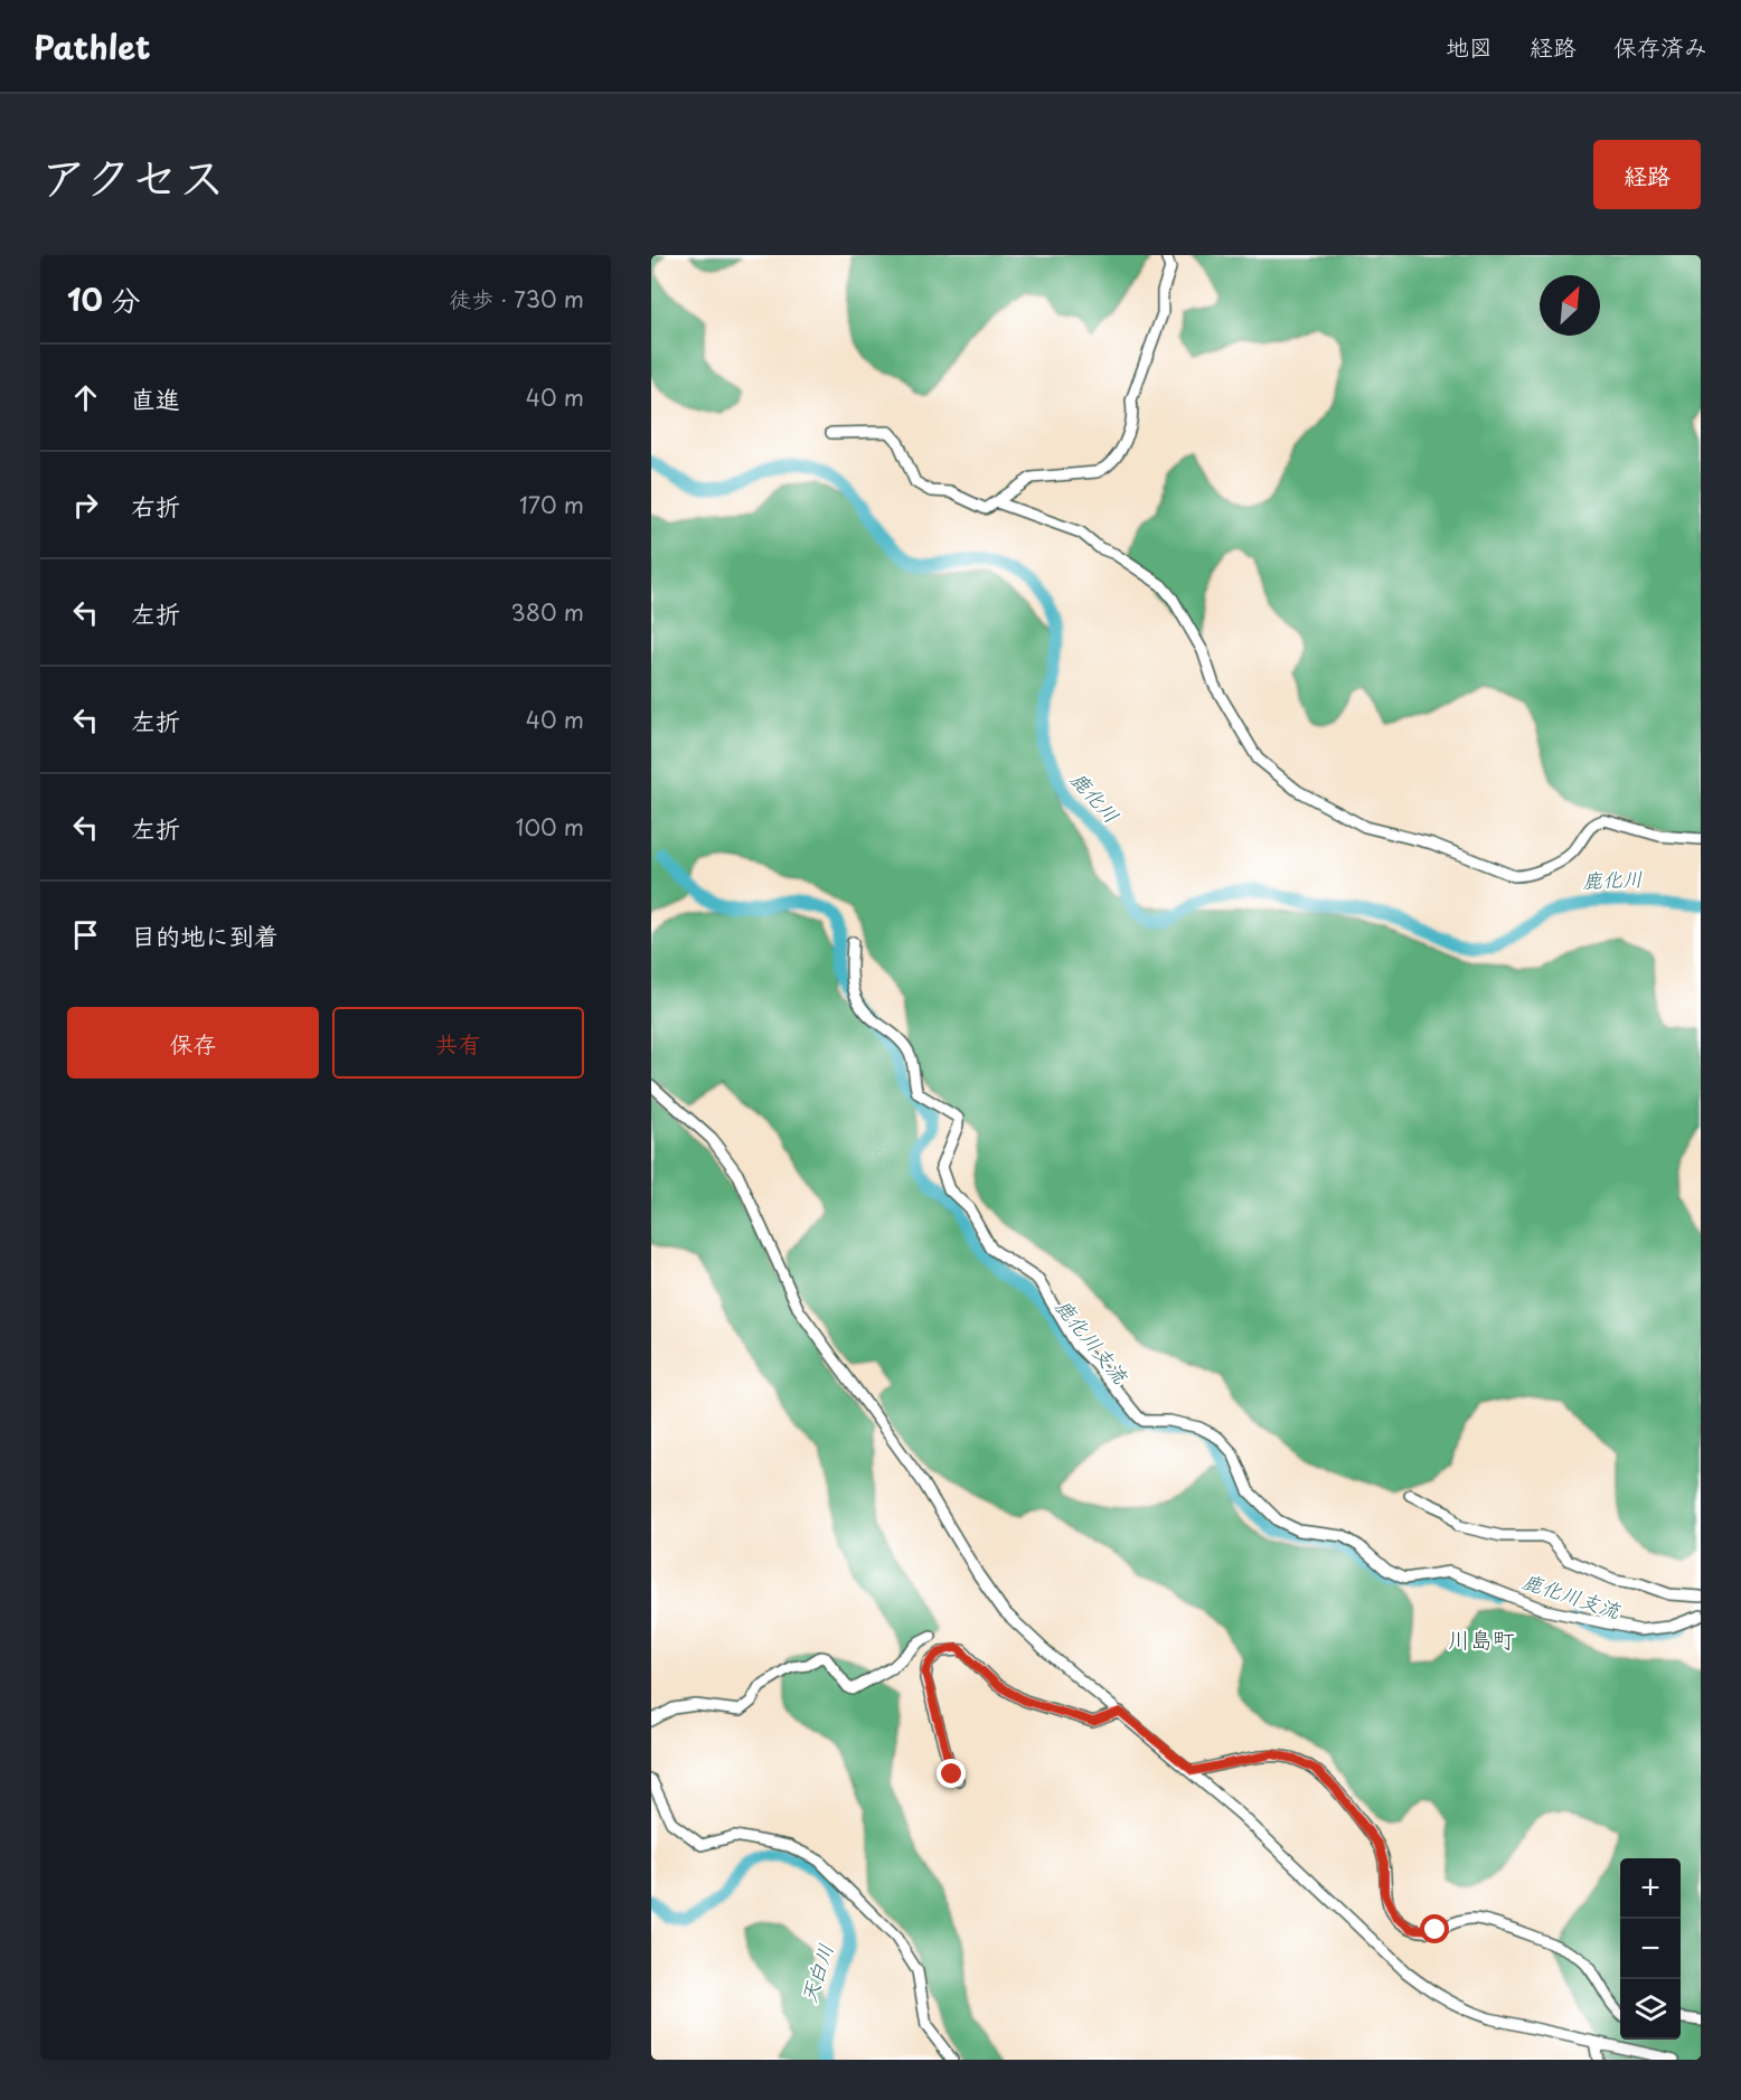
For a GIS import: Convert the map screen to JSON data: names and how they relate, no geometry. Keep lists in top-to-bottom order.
{
  "districts": ["川島町"],
  "water": ["鹿化川", "鹿化川支流", "天白川"],
  "north": "top right",
  "page": {
    "header": "Pathlet",
    "nav": ["地図", "経路", "保存済み"],
    "title": "アクセス",
    "buttons": [
      "経路",
      ["保存", "共有"]
    ],
    "heading": ["10 分", "徒歩 · 730 m"],
    "list": [
      ["直進", "40 m"],
      ["右折", "170 m"],
      ["左折", "380 m"],
      ["左折", "40 m"],
      ["左折", "100 m"],
      "目的地に到着"
    ],
    "map_buttons": ["+", "−"]
  }
}
